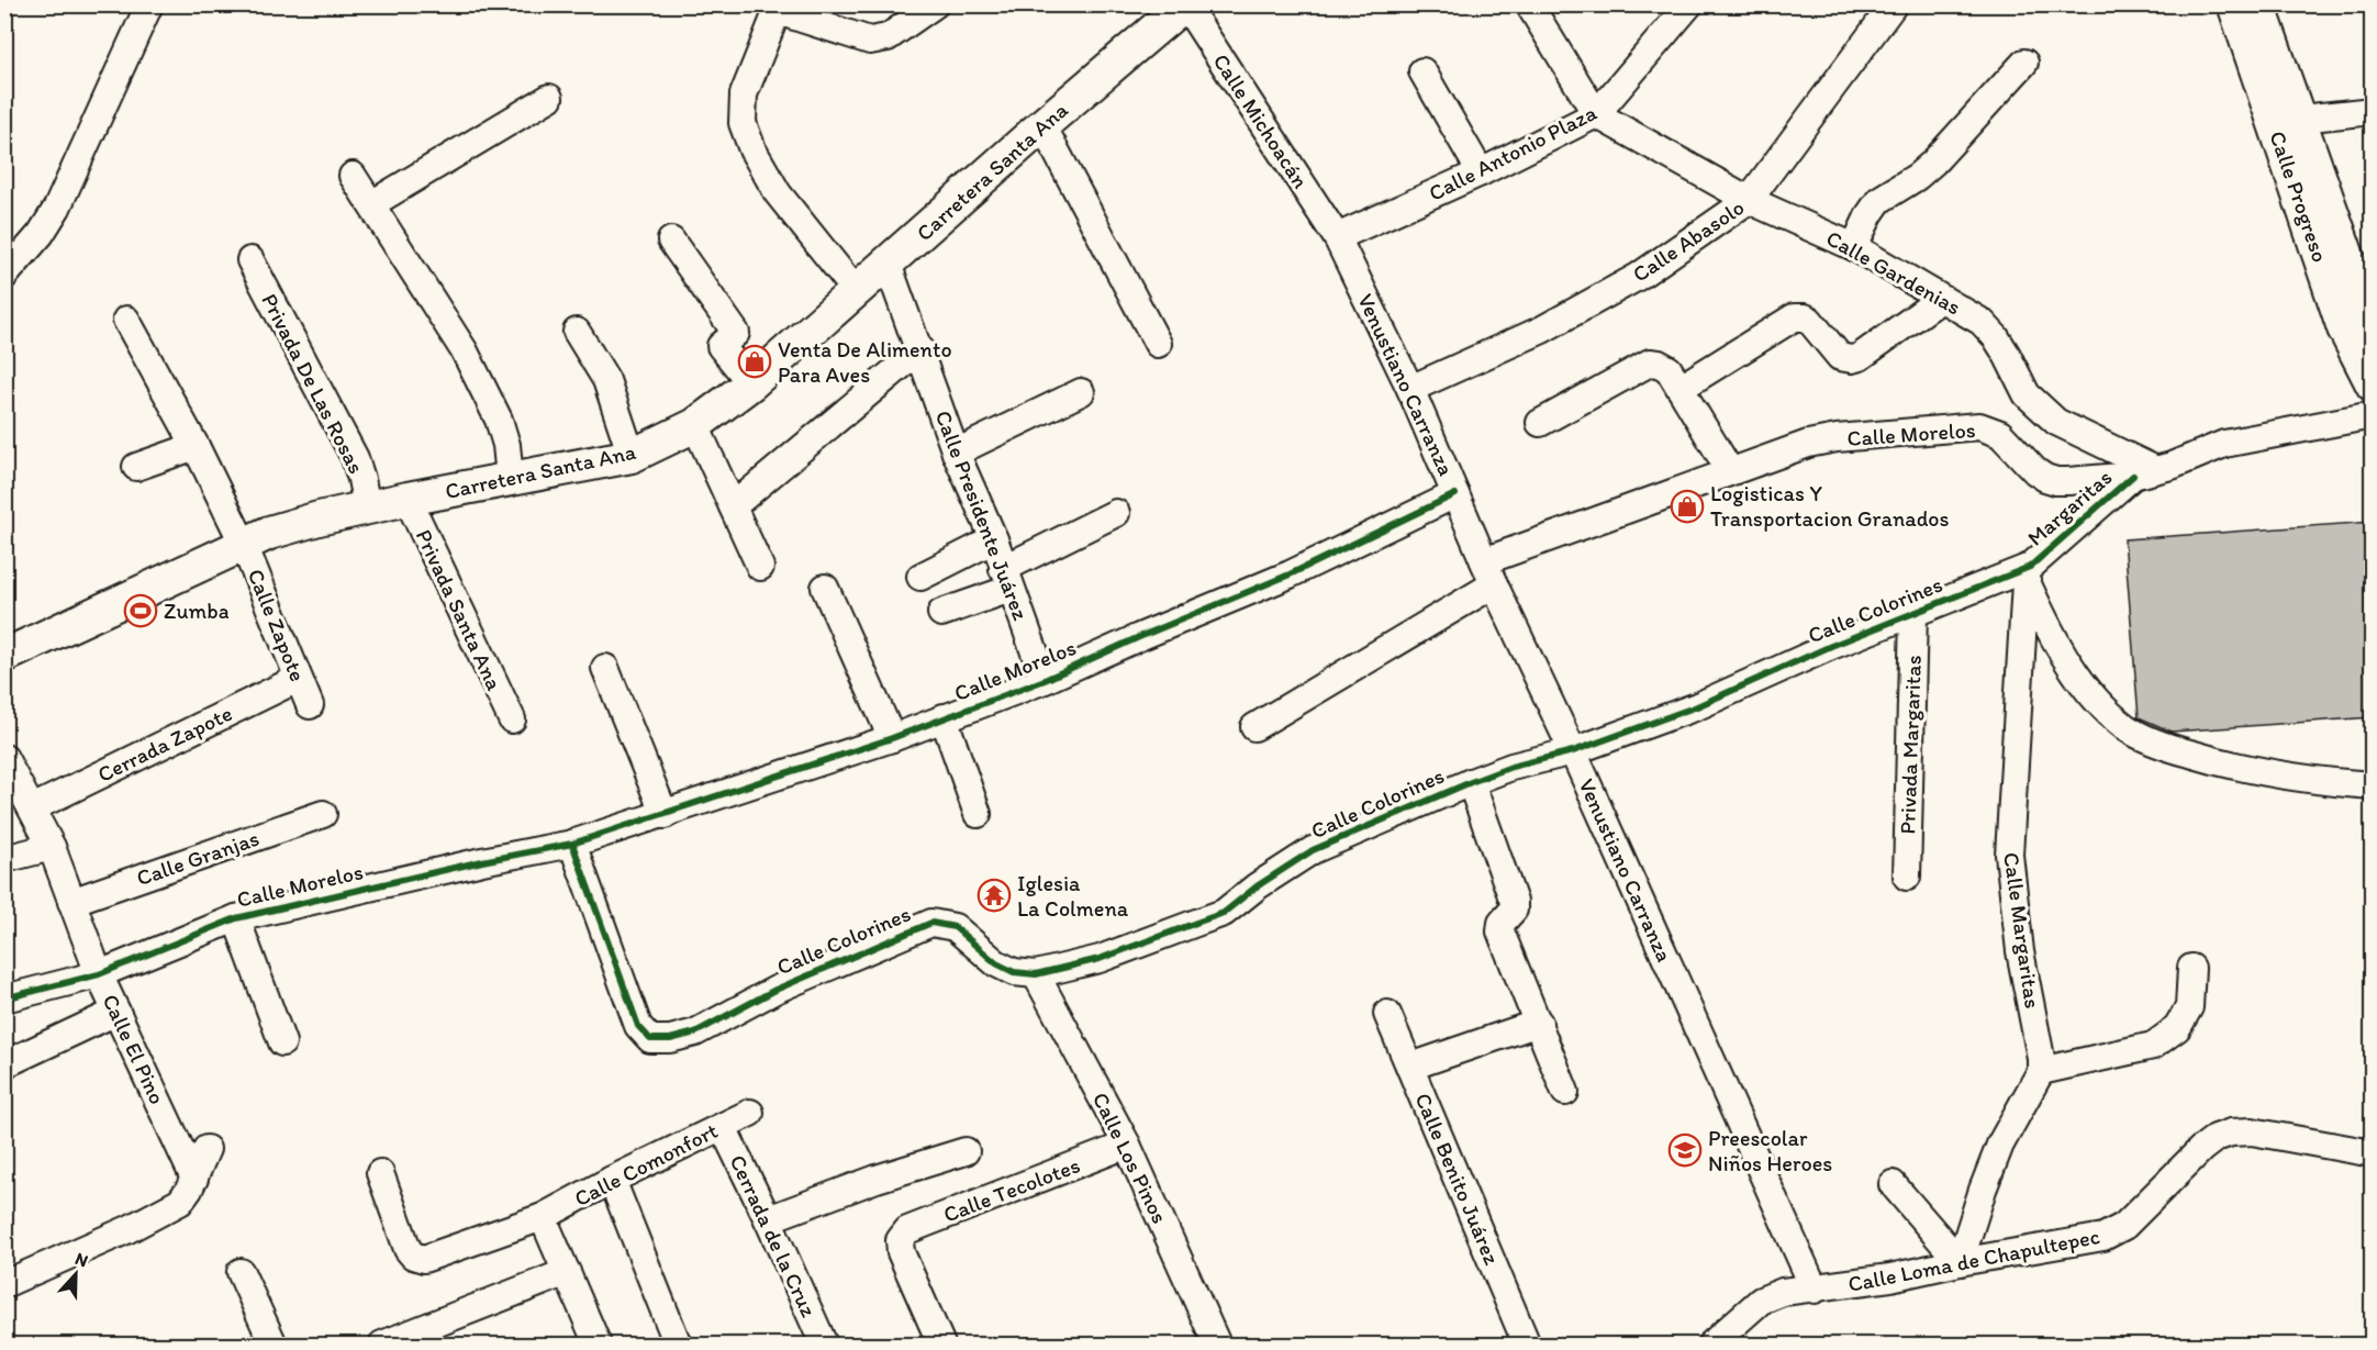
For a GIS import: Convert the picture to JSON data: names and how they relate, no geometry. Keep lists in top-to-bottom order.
{
  "streets": {
    "main road": ["Carretera Santa Ana", "Calle Progreso"],
    "street": [
      "Calle Michoacán",
      "Calle Antonio Plaza",
      "Calle Abasolo",
      "Calle Gardenias",
      "Privada De Las Rosas",
      "Venustiano Carranza",
      "Calle Morelos",
      "Margaritas",
      "Calle Presidente Juárez",
      "Privada Santa Ana",
      "Calle Colorines",
      "Calle Zapote",
      "Cerrada Zapote",
      "Privada Margaritas",
      "Calle Granjas",
      "Calle Margaritas",
      "Calle El Pino",
      "Calle Los Pinos",
      "Calle Comonfort",
      "Calle Benito Juárez",
      "Calle Tecolotes",
      "Cerrada de la Cruz",
      "Calle Loma de Chapultepec"
    ]
  },
  "crossings": [
    ["Calle Michoacán", "Calle Antonio Plaza"],
    ["Calle Michoacán", "Carretera Santa Ana"],
    ["Calle Michoacán", "Venustiano Carranza"],
    ["Calle Antonio Plaza", "Calle Gardenias"],
    ["Calle Antonio Plaza", "Venustiano Carranza"],
    ["Carretera Santa Ana", "Privada De Las Rosas"],
    ["Carretera Santa Ana", "Calle Presidente Juárez"],
    ["Carretera Santa Ana", "Privada Santa Ana"],
    ["Carretera Santa Ana", "Calle Zapote"],
    ["Calle Abasolo", "Calle Gardenias"],
    ["Calle Abasolo", "Venustiano Carranza"],
    ["Calle Gardenias", "Calle Morelos"],
    ["Calle Gardenias", "Margaritas"],
    ["Venustiano Carranza", "Calle Morelos"],
    ["Venustiano Carranza", "Calle Colorines"],
    ["Venustiano Carranza", "Calle Loma de Chapultepec"],
    ["Calle Morelos", "Margaritas"],
    ["Calle Morelos", "Calle Presidente Juárez"],
    ["Calle Morelos", "Calle Colorines"],
    ["Calle Morelos", "Calle El Pino"],
    ["Margaritas", "Calle Colorines"],
    ["Margaritas", "Calle Margaritas"],
    ["Calle Colorines", "Privada Margaritas"],
    ["Calle Colorines", "Calle Margaritas"],
    ["Calle Colorines", "Calle Los Pinos"],
    ["Calle Zapote", "Cerrada Zapote"],
    ["Cerrada Zapote", "Calle El Pino"],
    ["Calle Granjas", "Calle El Pino"],
    ["Calle Los Pinos", "Calle Tecolotes"],
    ["Calle Comonfort", "Cerrada de la Cruz"]
  ],
  "places": {
    "shop": ["Venta De Alimento Para Aves", "Logisticas Y Transportacion Granados"],
    "sports": ["Zumba"],
    "temple": ["Iglesia La Colmena"],
    "school or university": ["Preescolar Niños Heroes"]
  },
  "north": "top"
}
